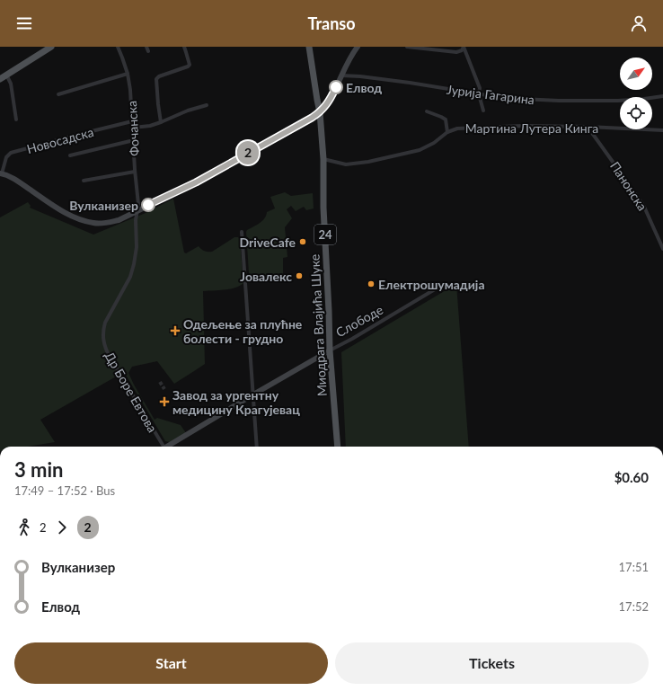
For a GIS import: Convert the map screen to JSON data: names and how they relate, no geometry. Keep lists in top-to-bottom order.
{
  "streets": {
    "main road": ["24", "Миодрага Влајића Шуке"],
    "street": [
      "Јурија Гагарина",
      "Мартина Лутера Кинга",
      "Фочанска",
      "Новосадска",
      "Панонска",
      "Слободе",
      "Др Боре Евтова"
    ]
  },
  "crossings": [
    ["Мартина Лутера Кинга", "Панонска"],
    ["Мартина Лутера Кинга", "Миодрага Влајића Шуке"],
    ["Фочанска", "Новосадска"],
    ["Фочанска", "Др Боре Евтова"],
    ["24", "Миодрага Влајића Шуке"],
    ["Слободе", "Миодрага Влајића Шуке"]
  ],
  "places": {
    "other": [
      "Елвод",
      "Вулканизер",
      "DriveCafe",
      "Јовалекс",
      "Електрошумадија"
    ],
    "health": ["Одељење за плућне болести - грудно", "Завод за ургентну медицину Крагујевац"]
  },
  "lines": ["bus line 2"],
  "north": "top right",
  "page": {
    "header": "Transo",
    "on_map": "2",
    "heading": ["3 min", "17:49 – 17:52 · Bus", "$0.60"],
    "legs": ["2", "2"],
    "list": [
      {
        "name": "Вулканизер",
        "value": "17:51"
      },
      {
        "name": "Елвод",
        "value": "17:52"
      }
    ],
    "buttons": ["Start", "Tickets"]
  }
}
